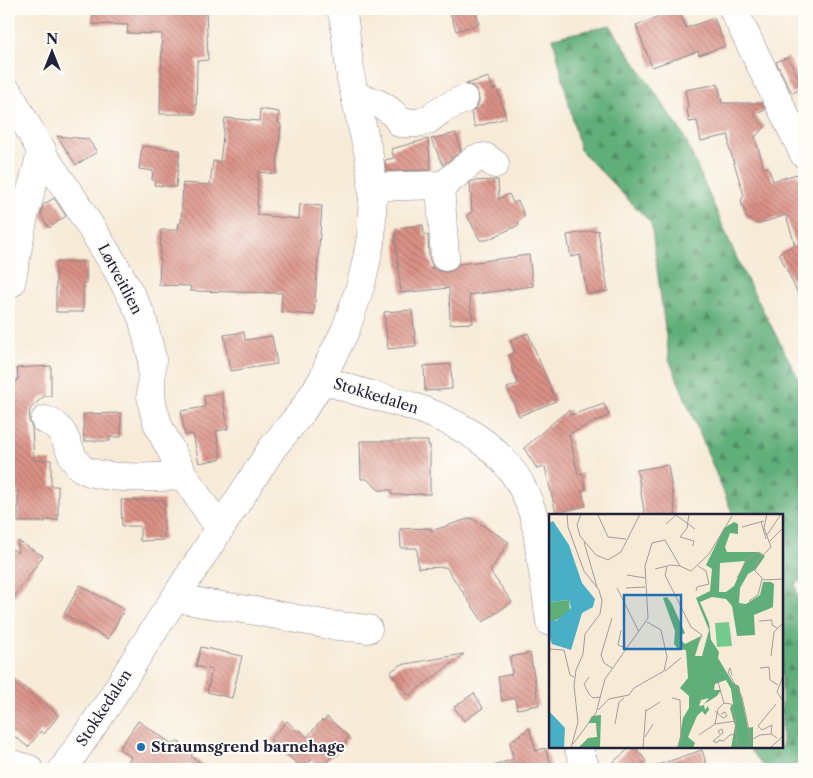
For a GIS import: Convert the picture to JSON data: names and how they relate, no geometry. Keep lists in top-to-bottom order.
{
  "streets": {
    "street": ["Løtveitlien", "Stokkedalen"]
  },
  "crossings": [
    ["Løtveitlien", "Stokkedalen"]
  ],
  "places": ["Straumsgrend barnehage"],
  "north": "top"
}
